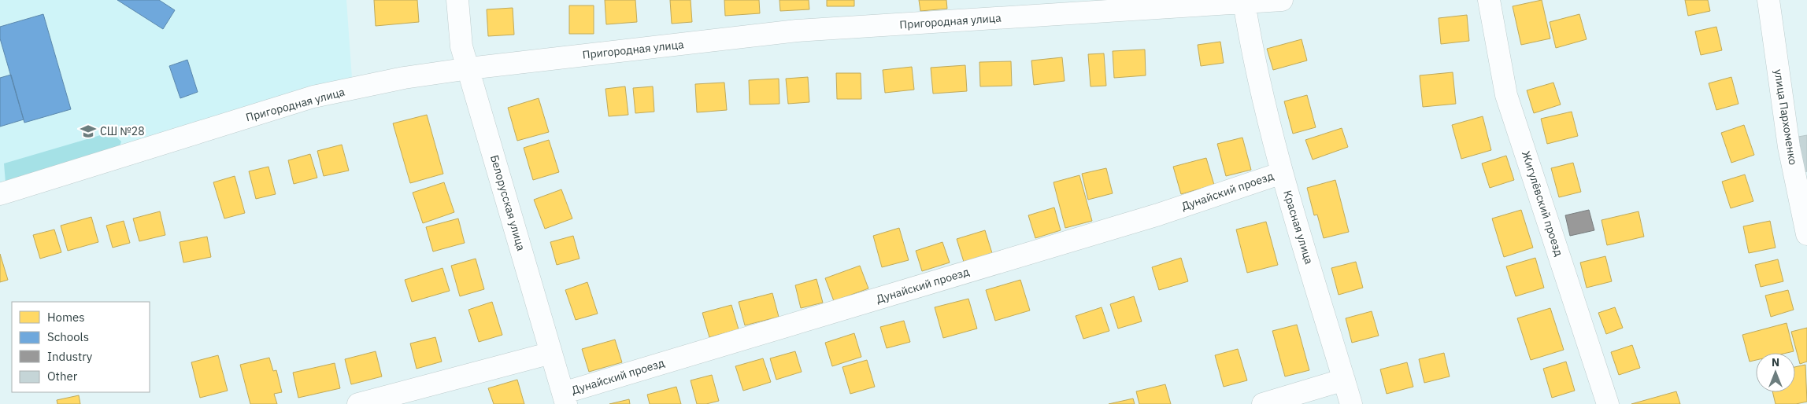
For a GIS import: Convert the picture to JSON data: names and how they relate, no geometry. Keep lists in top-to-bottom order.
{
  "streets": {
    "street": [
      "Пригородная улица",
      "улица Пархоменко",
      "Дунайский проезд",
      "Белорусская улица",
      "Жигулёвский проезд",
      "Красная улица"
    ]
  },
  "crossings": [
    ["Пригородная улица", "Белорусская улица"],
    ["Пригородная улица", "Красная улица"],
    ["Дунайский проезд", "Белорусская улица"],
    ["Дунайский проезд", "Красная улица"]
  ],
  "places": {
    "school or university": ["СШ №28"]
  },
  "legend": [
    "Homes",
    "Schools",
    "Industry",
    "Other"
  ],
  "north": "top"
}
